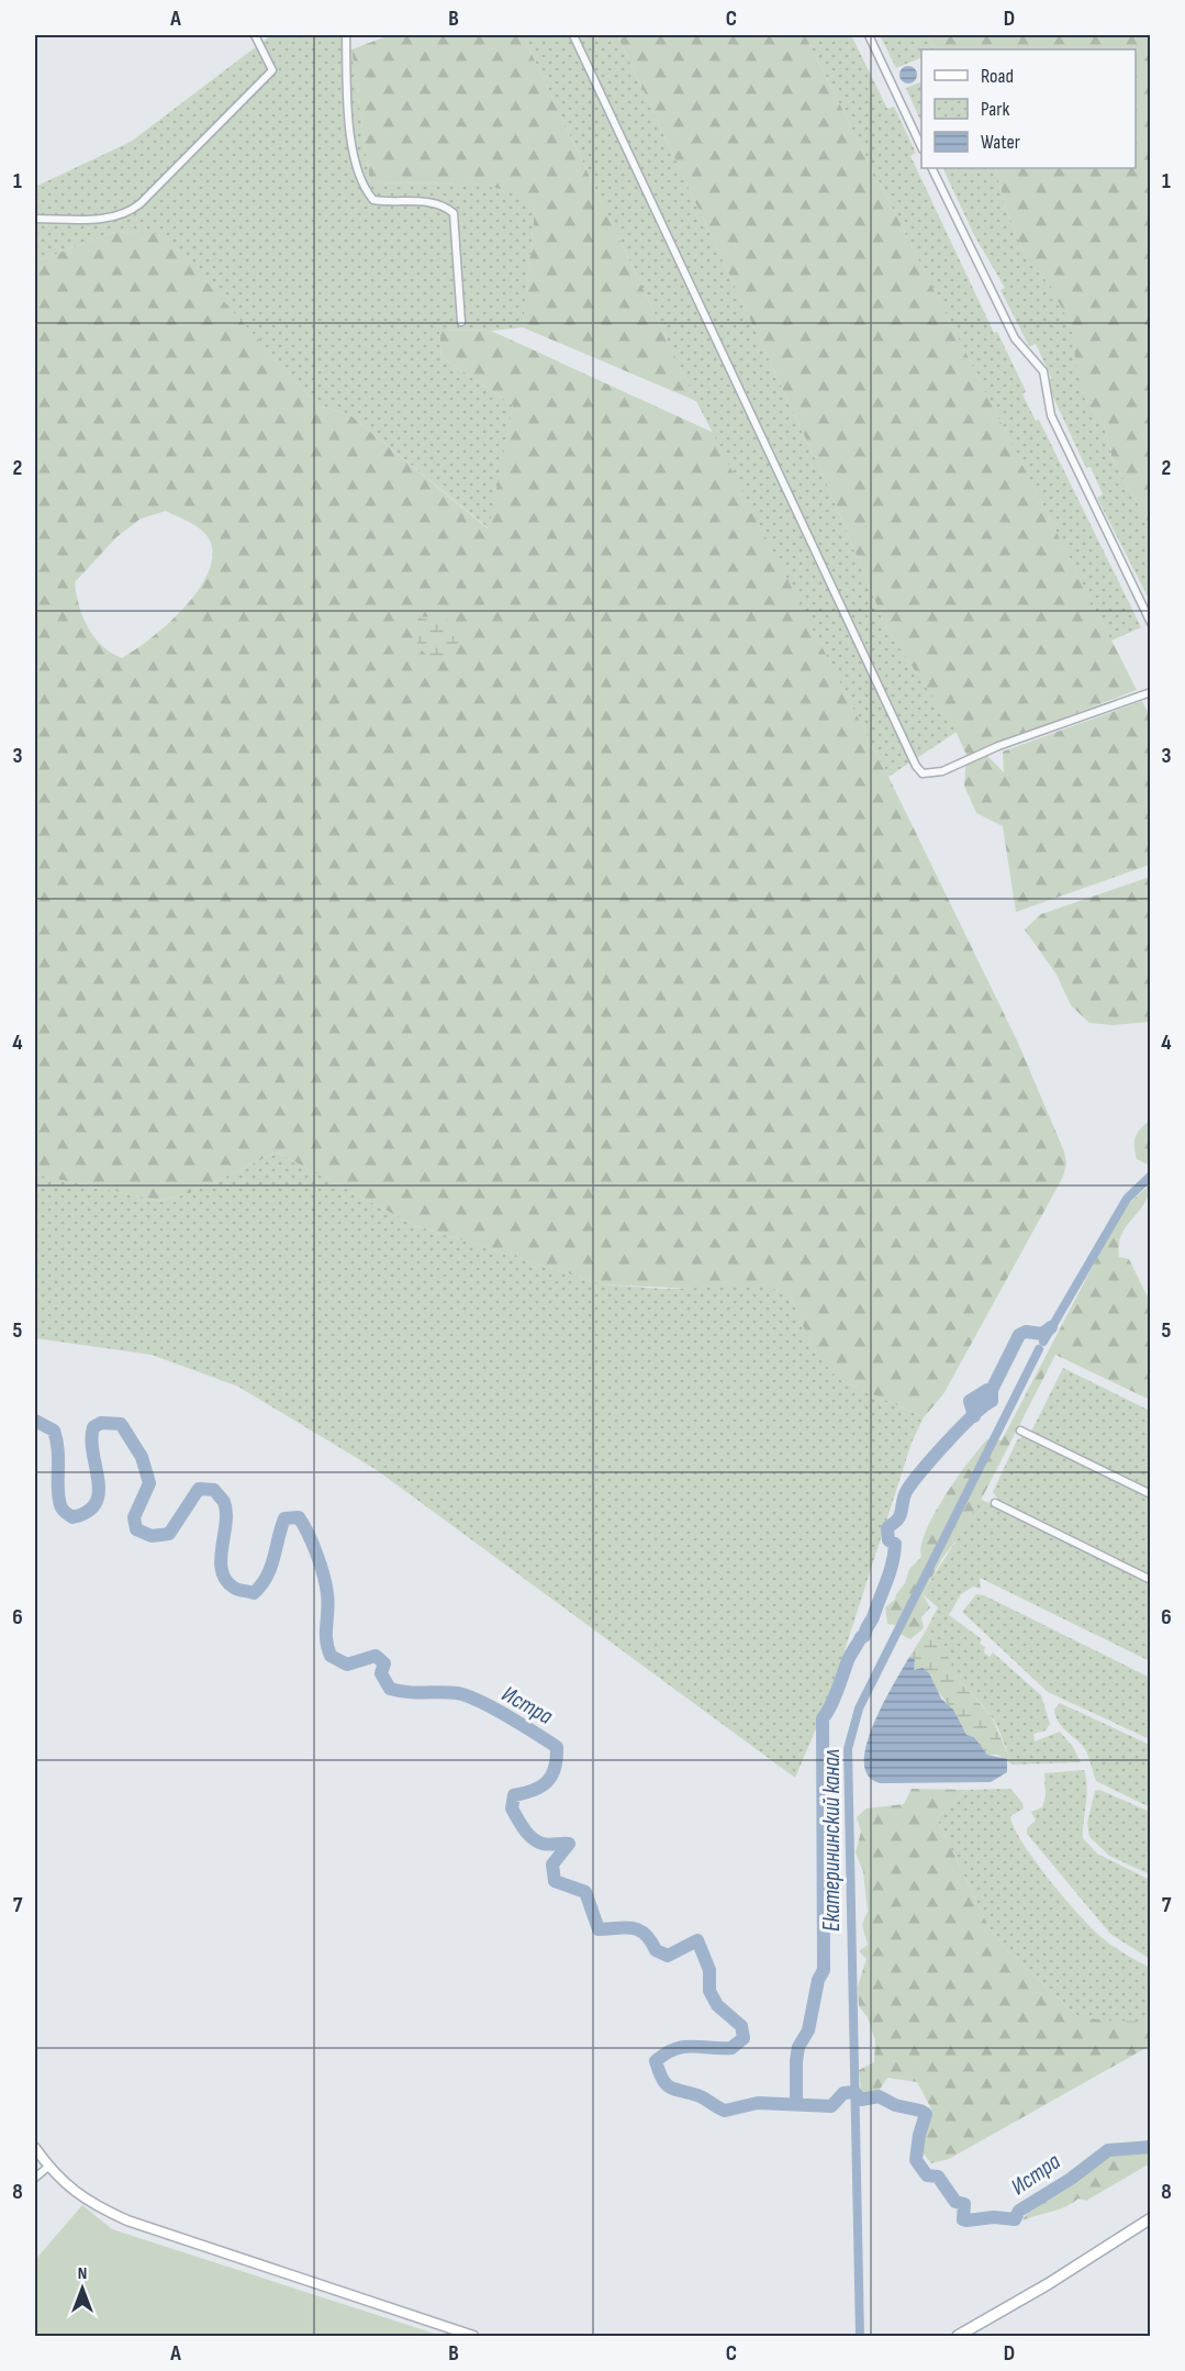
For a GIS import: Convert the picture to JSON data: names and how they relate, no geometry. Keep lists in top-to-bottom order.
{
  "water": ["Истра", "Екатерининский канал"],
  "legend": ["Road", "Park", "Water"],
  "north": "top",
  "grid": {
    "columns": [
      "A",
      "B",
      "C",
      "D"
    ],
    "rows": [
      "1",
      "2",
      "3",
      "4",
      "5",
      "6",
      "7",
      "8"
    ]
  }
}
